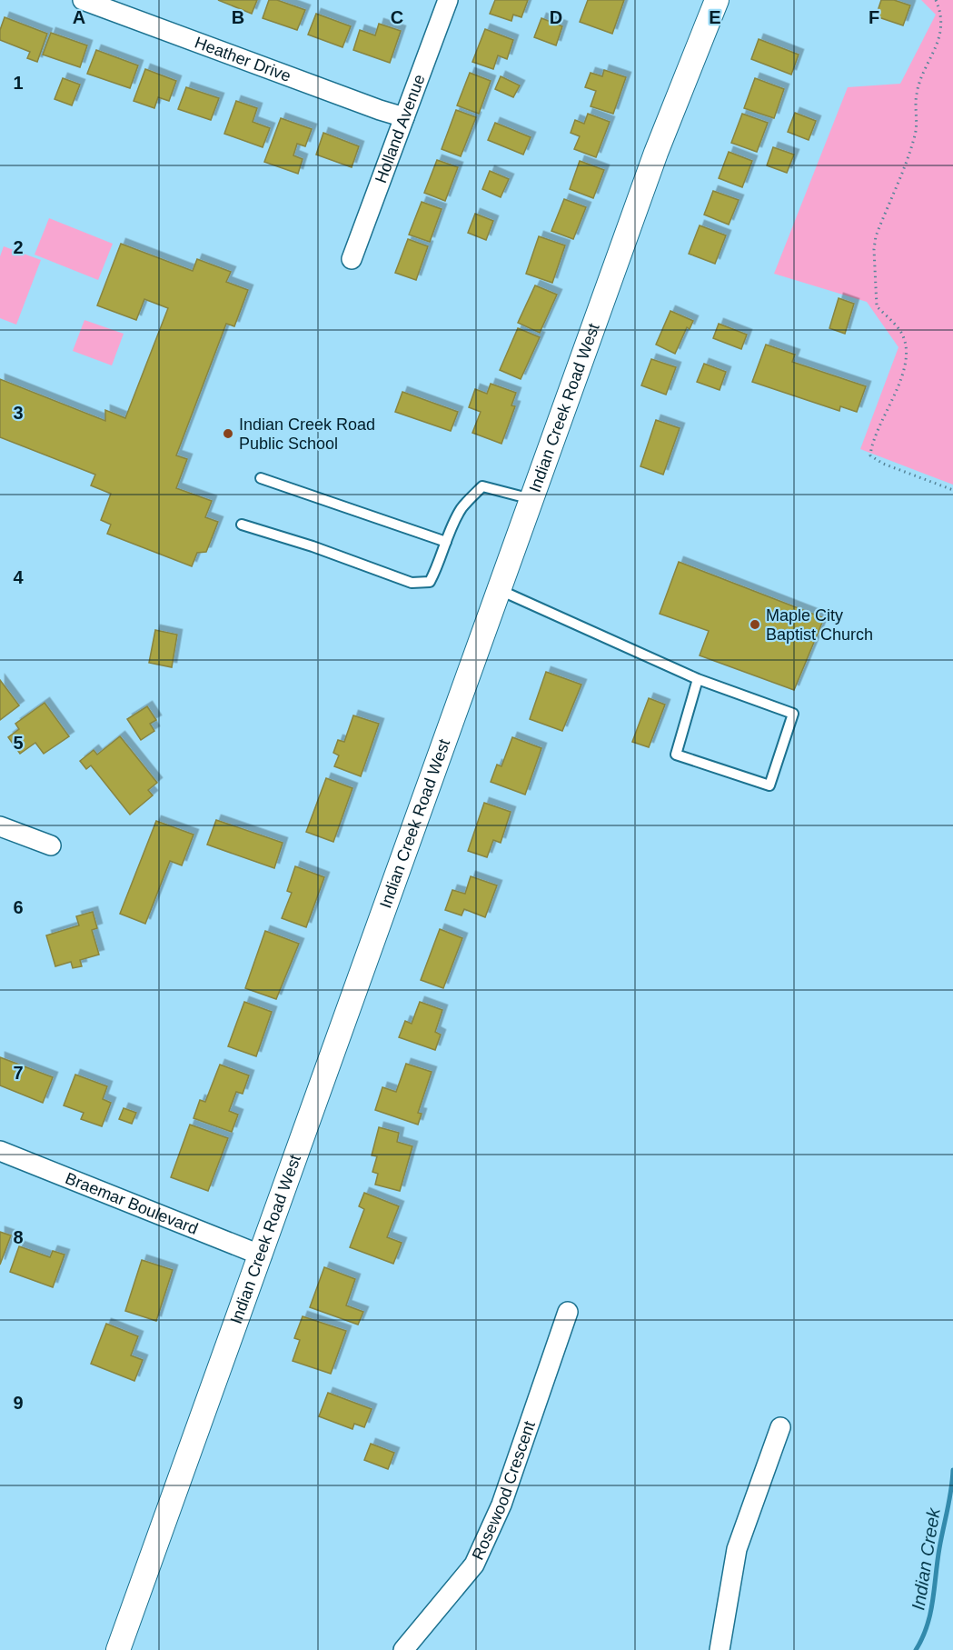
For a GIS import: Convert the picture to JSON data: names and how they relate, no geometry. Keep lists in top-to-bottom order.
{
  "streets": {
    "street": [
      "Heather Drive",
      "Holland Avenue",
      "Indian Creek Road West",
      "Braemar Boulevard",
      "Rosewood Crescent"
    ]
  },
  "crossings": [
    ["Heather Drive", "Holland Avenue"],
    ["Indian Creek Road West", "Braemar Boulevard"]
  ],
  "water": ["Indian Creek"],
  "places": ["Indian Creek Road Public School", "Maple City Baptist Church"],
  "grid": {
    "columns": [
      "A",
      "B",
      "C",
      "D",
      "E",
      "F"
    ],
    "rows": [
      "1",
      "2",
      "3",
      "4",
      "5",
      "6",
      "7",
      "8",
      "9"
    ]
  }
}
